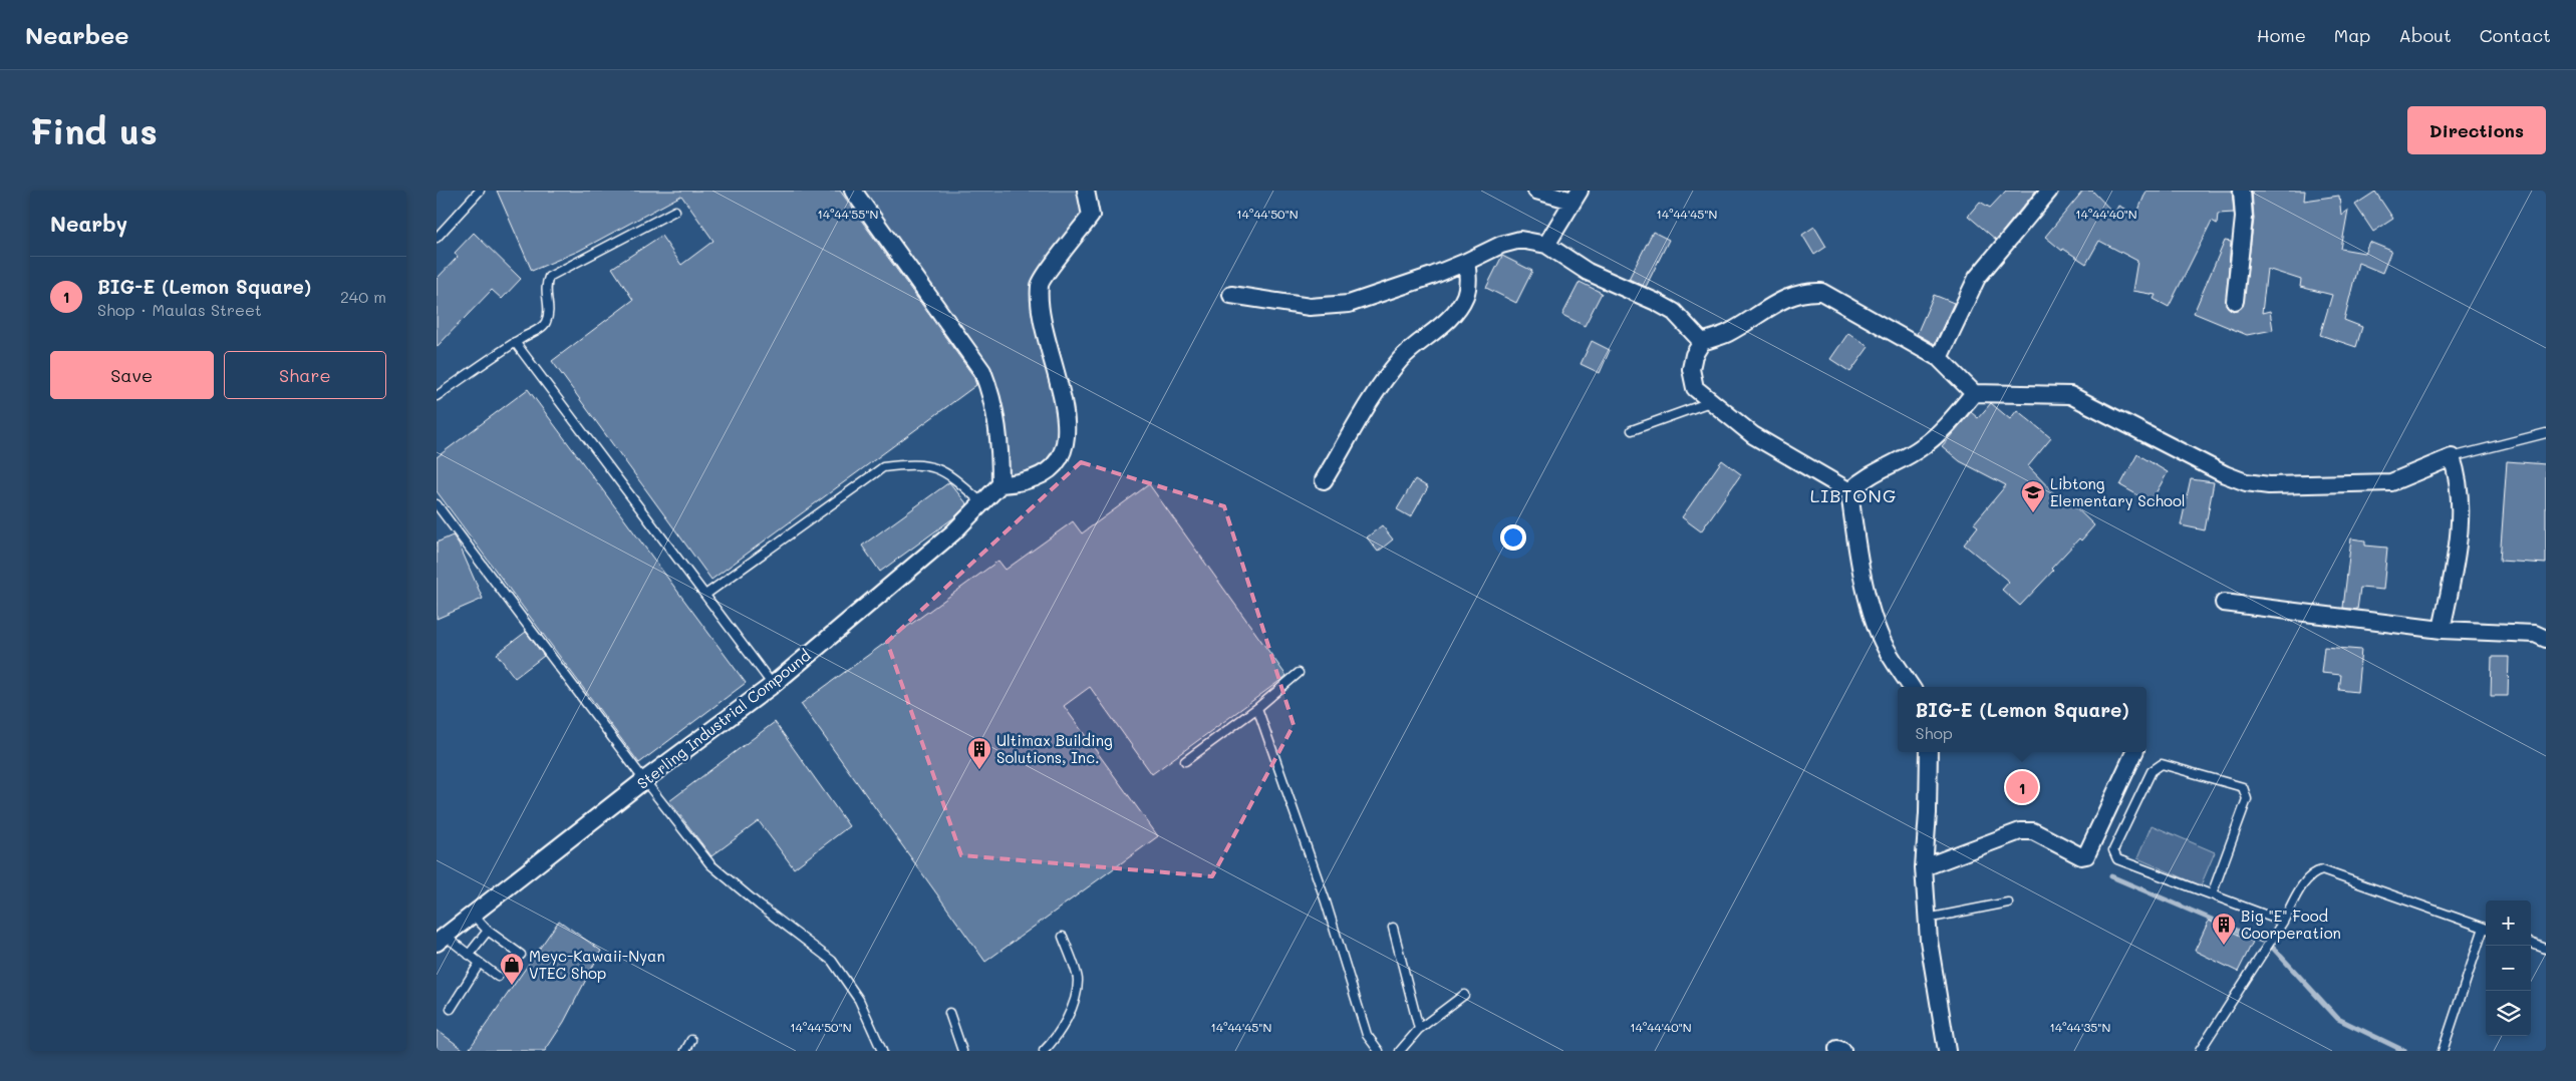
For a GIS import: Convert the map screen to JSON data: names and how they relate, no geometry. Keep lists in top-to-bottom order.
{
  "streets": {
    "street": ["Sterling Industrial Compound"]
  },
  "districts": ["LIBTONG"],
  "places": {
    "school or university": ["Libtong Elementary School"],
    "building": ["Ultimax Building Solutions, Inc.", "Big \"E\" Food Coorperation"],
    "shop": ["Meyc-Kawaii-Nyan VTEC Shop"]
  },
  "page": {
    "header": "Nearbee",
    "nav": [
      "Home",
      "Map",
      "About",
      "Contact"
    ],
    "buttons": [
      "Directions",
      ["Save", "Share"]
    ],
    "title": "Find us",
    "heading": "Nearby",
    "list": [
      {
        "mark": "1",
        "name": "BIG-E (Lemon Square)",
        "note": "Shop · Maulas Street",
        "value": "240 m"
      }
    ],
    "popup": ["BIG-E (Lemon Square)", "Shop"],
    "pins": "1",
    "map_buttons": ["+", "−"]
  },
  "coordinates": [
    "14°44'55\"N",
    "14°44'50\"N",
    "14°44'45\"N",
    "14°44'40\"N",
    "14°44'35\"N"
  ]
}
